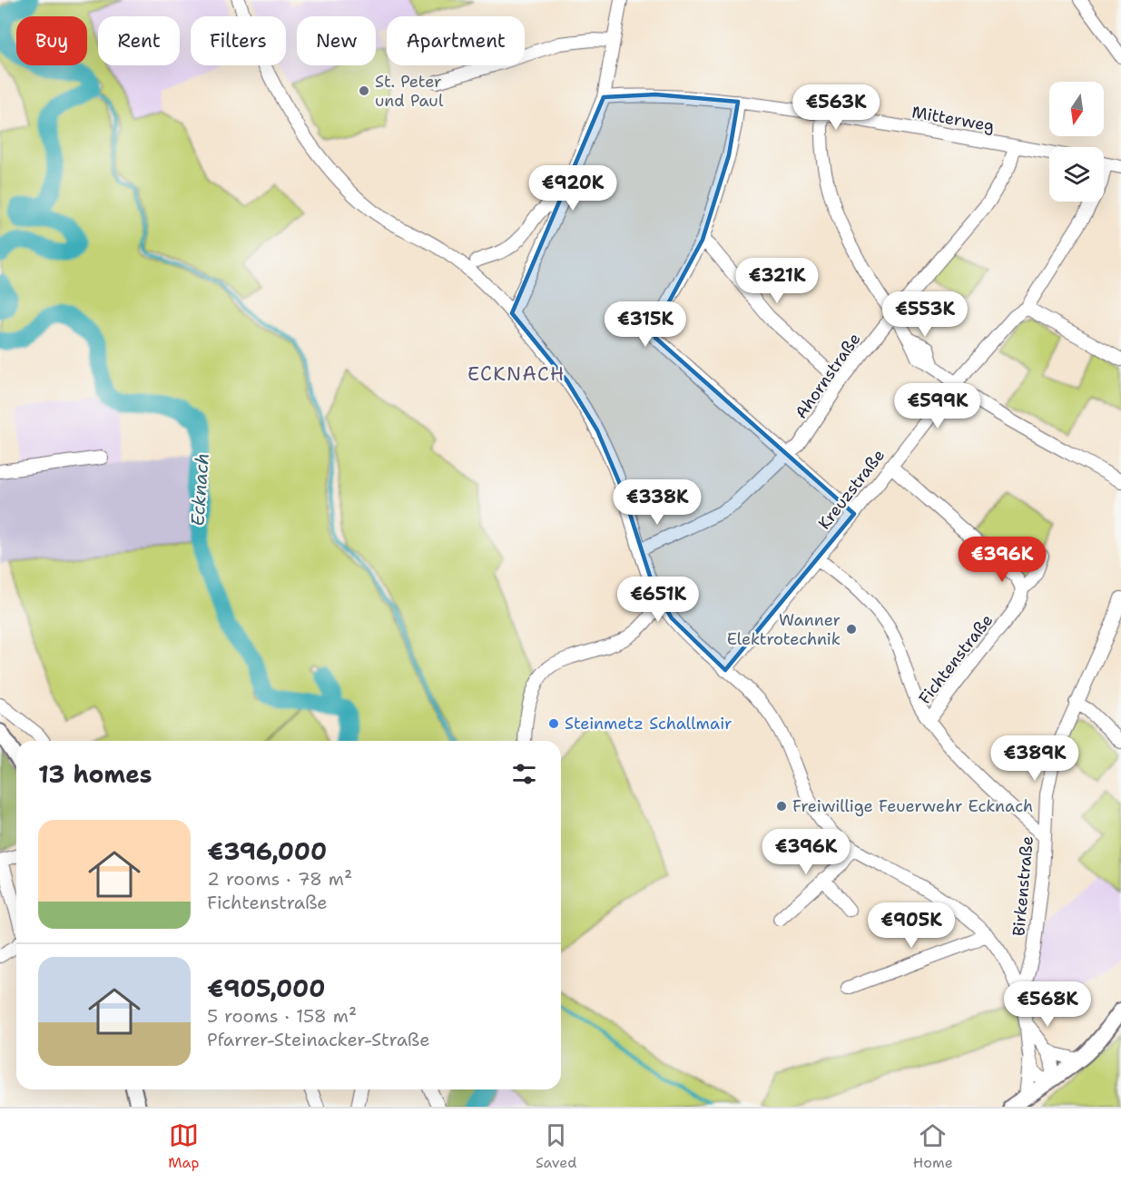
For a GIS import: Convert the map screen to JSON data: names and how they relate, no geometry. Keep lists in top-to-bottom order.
{
  "streets": {
    "street": [
      "Mitterweg",
      "Ahornstraße",
      "Kreuzstraße",
      "Fichtenstraße",
      "Birkenstraße"
    ]
  },
  "crossings": [
    ["Mitterweg", "Ahornstraße"]
  ],
  "districts": ["ECKNACH"],
  "water": ["Ecknach"],
  "places": [
    "St. Peter und Paul",
    "Wanner Elektrotechnik",
    "Steinmetz Schallmair",
    "Freiwillige Feuerwehr Ecknach"
  ],
  "north": "bottom",
  "page": {
    "chip": [
      "Buy",
      "Rent",
      "Filters",
      "New",
      "Apartment"
    ],
    "price": [
      "€563K",
      "€920K",
      "€321K",
      "€553K",
      "€315K",
      "€599K",
      "€338K",
      "€396K",
      "€651K",
      "€389K",
      "€396K",
      "€905K",
      "€568K"
    ],
    "heading": "13 homes",
    "list": [
      {
        "name": "€396,000",
        "note": "2 rooms · 78 m² · Fichtenstraße"
      },
      {
        "name": "€905,000",
        "note": "5 rooms · 158 m² · Pfarrer-Steinacker-Straße"
      }
    ],
    "tabs": ["Map", "Saved", "Home"]
  }
}
